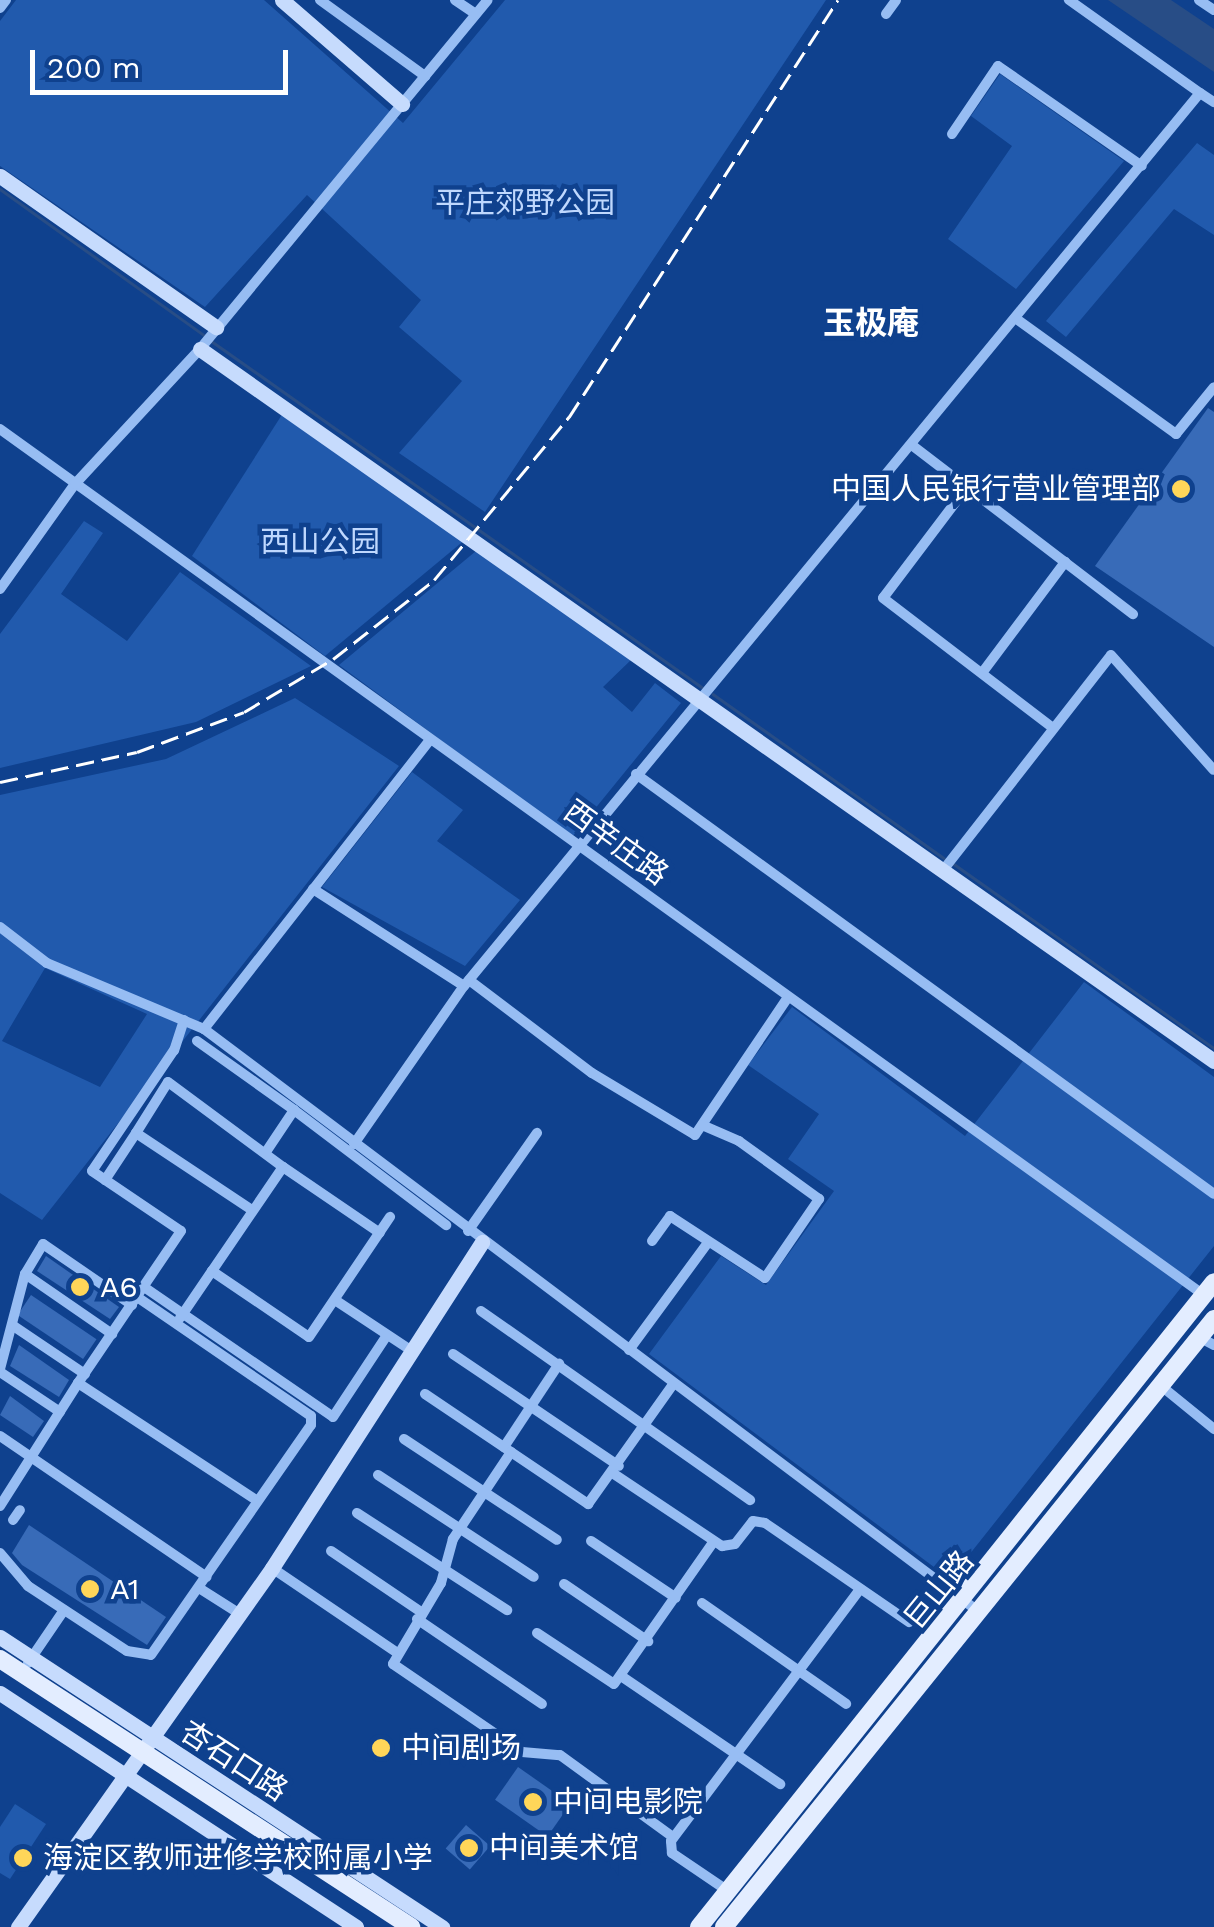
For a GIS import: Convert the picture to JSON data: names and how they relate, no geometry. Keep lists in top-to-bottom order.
{
  "streets": {
    "main road": ["巨山路", "杏石口路"],
    "street": ["西辛庄路"]
  },
  "crossings": [
    ["西辛庄路", "巨山路"]
  ],
  "districts": ["玉极庵"],
  "parks": ["平庄郊野公园", "西山公园"],
  "places": [
    "中国人民银行营业管理部",
    "A6",
    "A1",
    "中间剧场",
    "中间电影院",
    "中间美术馆",
    "海淀区教师进修学校附属小学"
  ],
  "scale_bar": "200 m"
}
